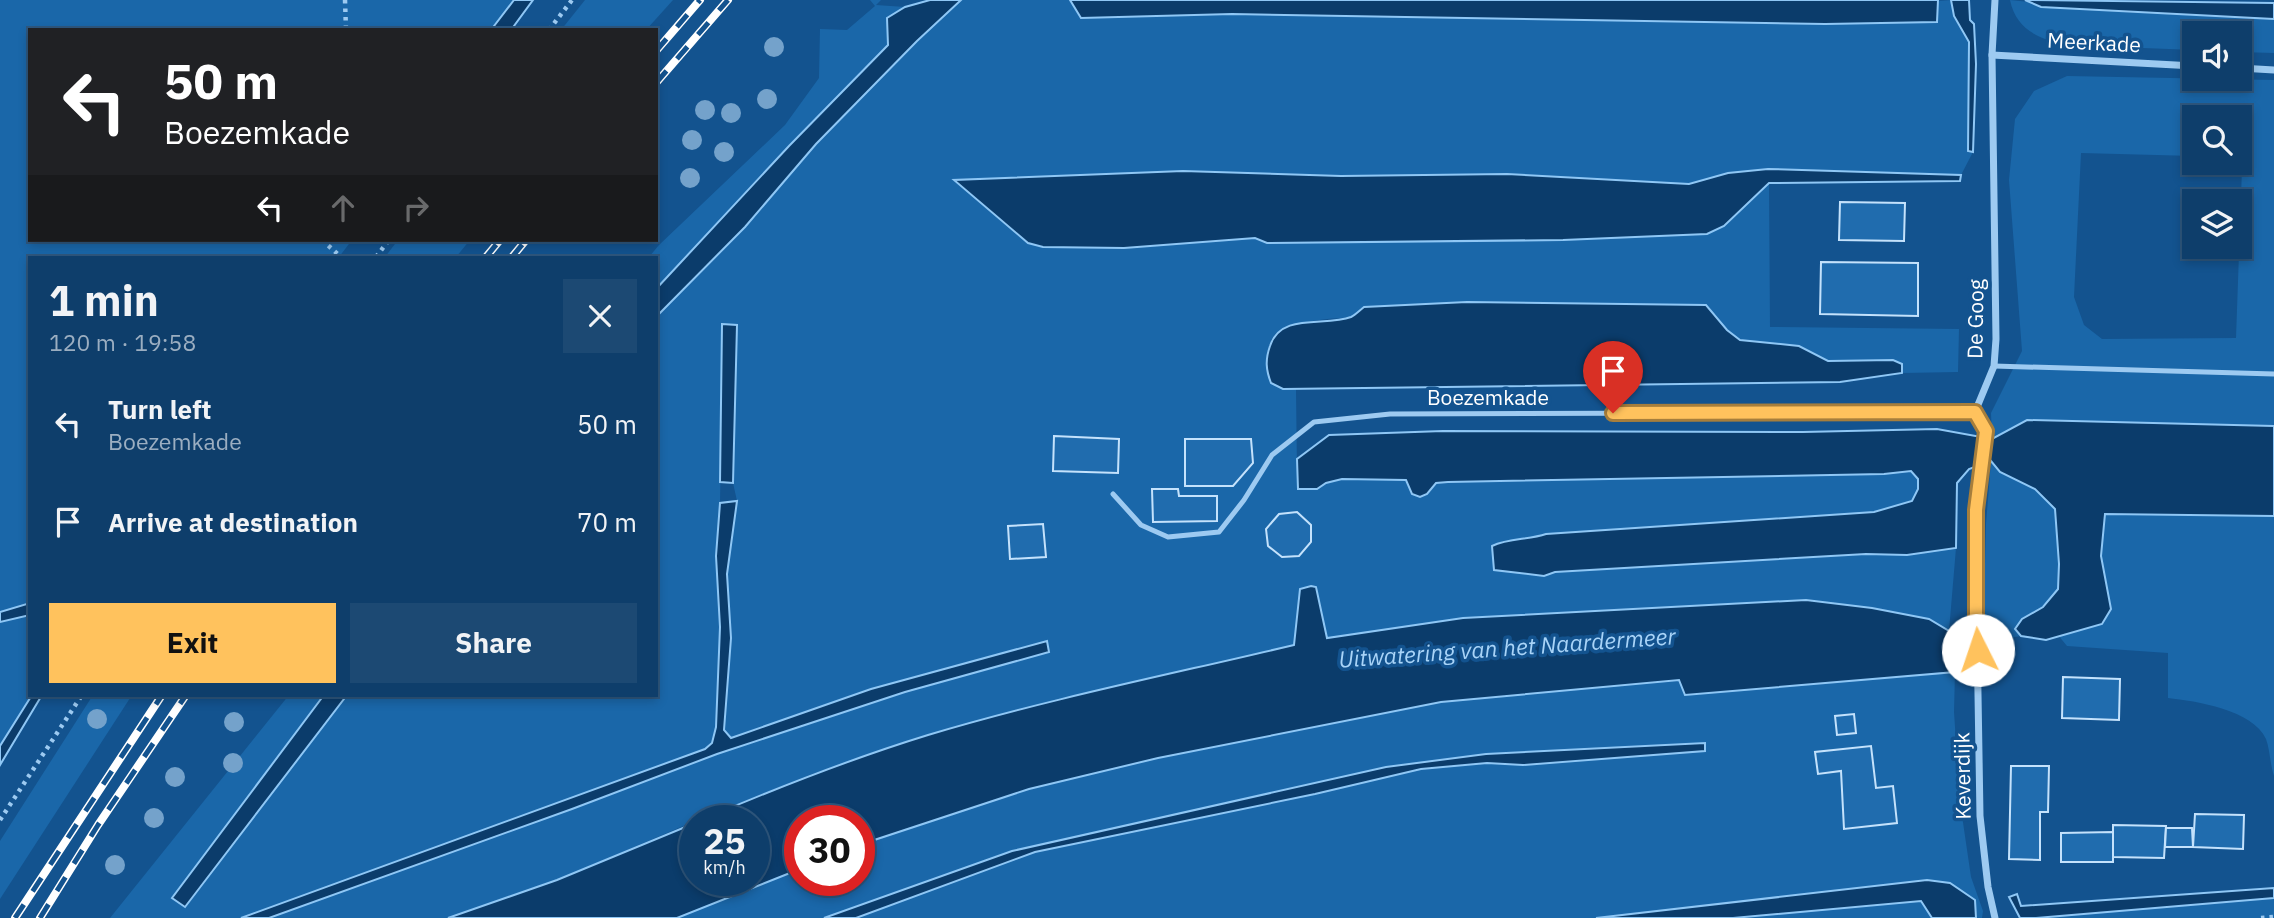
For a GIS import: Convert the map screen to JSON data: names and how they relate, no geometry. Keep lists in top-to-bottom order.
{
  "streets": {
    "street": ["Meerkade", "De Goog", "Keverdijk"],
    "lane": ["Boezemkade"]
  },
  "crossings": [
    ["Meerkade", "De Goog"],
    ["De Goog", "Boezemkade"],
    ["De Goog", "Keverdijk"],
    ["Boezemkade", "Keverdijk"]
  ],
  "water": ["Uitwatering van het Naardermeer"],
  "page": {
    "turn": ["50 m", "Boezemkade"],
    "heading": ["1 min", "120 m · 19:58"],
    "list": [
      {
        "name": "Turn left",
        "note": "Boezemkade",
        "value": "50 m"
      },
      {
        "name": "Arrive at destination",
        "value": "70 m"
      }
    ],
    "buttons": ["Exit", "Share"],
    "speed": "25 km/h",
    "limit": "30"
  }
}
